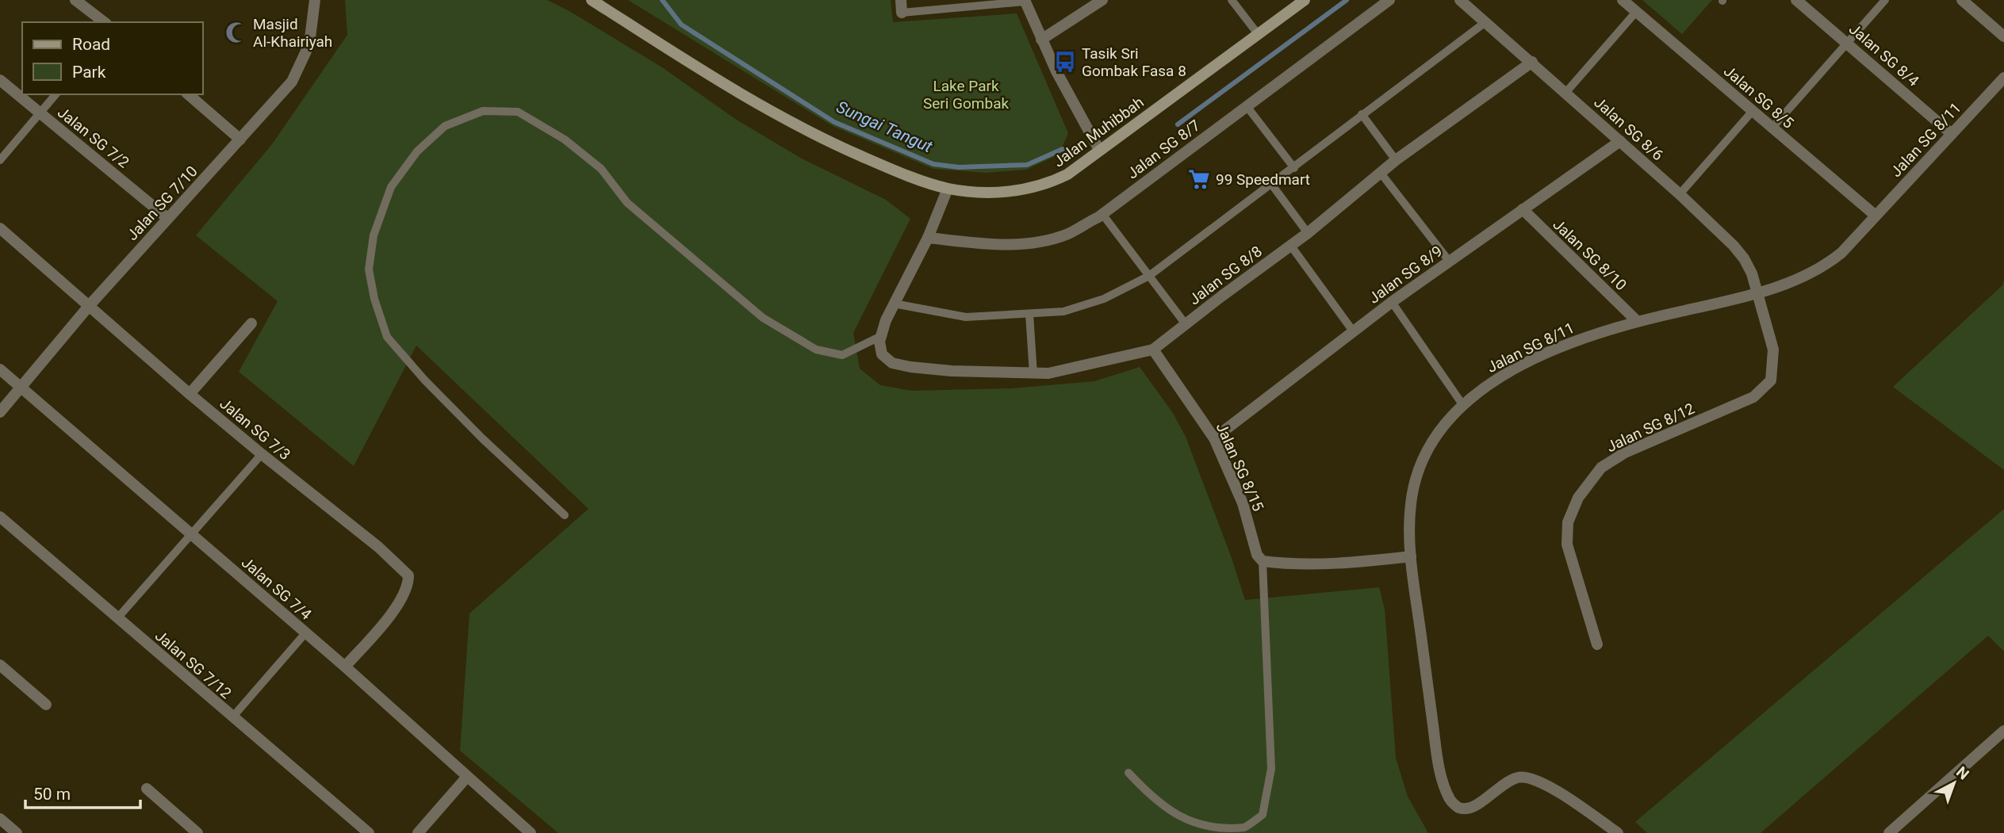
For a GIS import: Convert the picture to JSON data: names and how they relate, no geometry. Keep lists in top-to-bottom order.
{
  "streets": {
    "street": [
      "Jalan SG 8/4",
      "Jalan SG 8/5",
      "Jalan SG 8/6",
      "Jalan Muhibbah",
      "Jalan SG 7/2",
      "Jalan SG 8/11",
      "Jalan SG 8/7",
      "Jalan SG 7/10",
      "Jalan SG 8/10",
      "Jalan SG 8/9",
      "Jalan SG 8/8",
      "Jalan SG 8/12",
      "Jalan SG 7/3",
      "Jalan SG 8/15",
      "Jalan SG 7/4",
      "Jalan SG 7/12"
    ]
  },
  "crossings": [
    ["Jalan SG 8/4", "Jalan SG 8/11"],
    ["Jalan SG 8/5", "Jalan SG 8/11"],
    ["Jalan SG 8/6", "Jalan SG 8/11"],
    ["Jalan SG 8/6", "Jalan SG 8/9"],
    ["Jalan SG 8/6", "Jalan SG 8/8"],
    ["Jalan SG 8/6", "Jalan SG 8/12"],
    ["Jalan SG 7/2", "Jalan SG 7/10"],
    ["Jalan SG 8/11", "Jalan SG 8/10"],
    ["Jalan SG 8/11", "Jalan SG 8/12"],
    ["Jalan SG 7/10", "Jalan SG 7/3"],
    ["Jalan SG 7/10", "Jalan SG 7/4"],
    ["Jalan SG 8/10", "Jalan SG 8/9"],
    ["Jalan SG 8/9", "Jalan SG 8/15"],
    ["Jalan SG 8/8", "Jalan SG 8/15"],
    ["Jalan SG 7/3", "Jalan SG 7/4"]
  ],
  "water": ["Sungai Tangut"],
  "parks": ["Lake Park Seri Gombak"],
  "places": {
    "mosque": ["Masjid Al-Khairiyah"],
    "bus stop": ["Tasik Sri Gombak Fasa 8"],
    "supermarket": ["99 Speedmart"]
  },
  "legend": ["Road", "Park"],
  "scale_bar": "50 m",
  "north": "top right"
}
